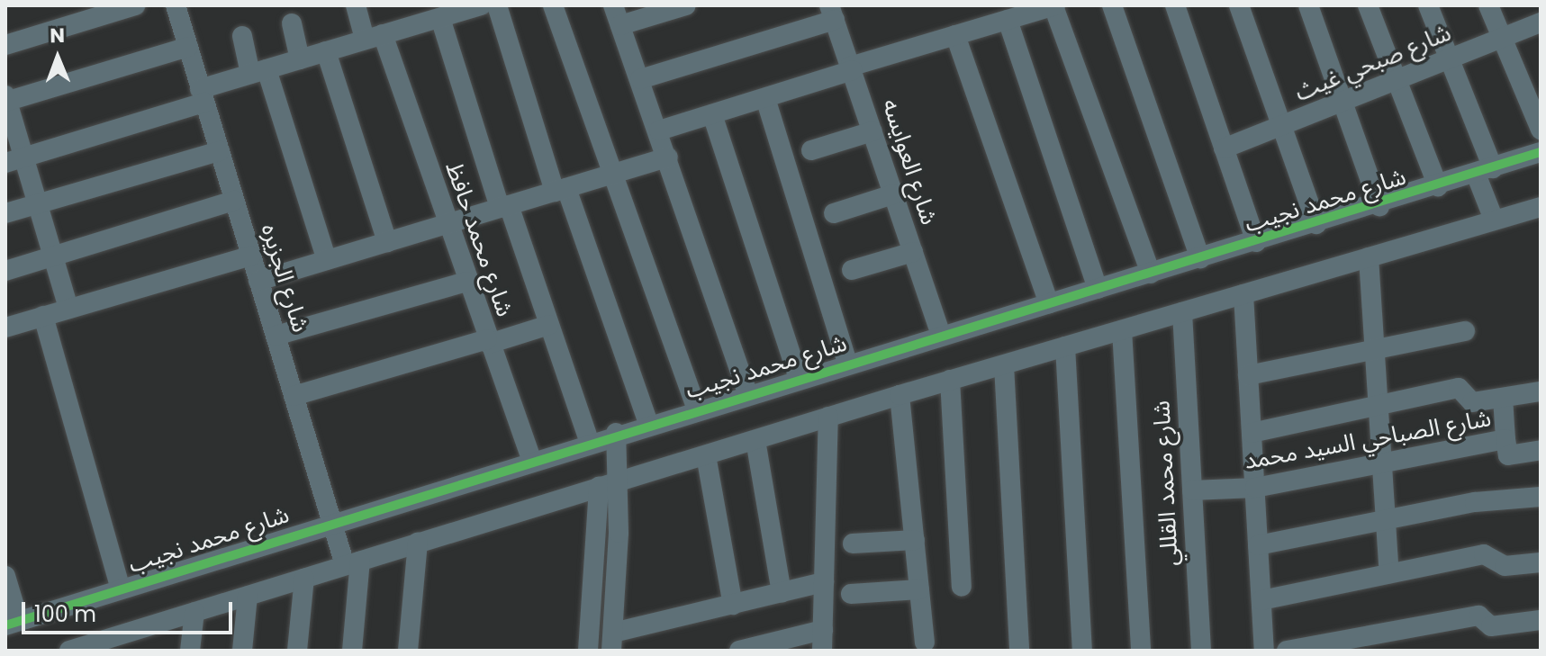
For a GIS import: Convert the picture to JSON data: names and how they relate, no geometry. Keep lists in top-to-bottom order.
{
  "streets": {
    "street": [
      "شارع صبحي غيث",
      "شارع العوايسه",
      "شارع محمد نجيب",
      "شارع محمد حافظ",
      "شارع الجزيره",
      "شارع الصباحي السيد محمد",
      "شارع محمد القللي"
    ]
  },
  "crossings": [
    ["شارع العوايسه", "شارع محمد نجيب"],
    ["شارع محمد نجيب", "شارع محمد حافظ"],
    ["شارع محمد نجيب", "شارع الجزيره"],
    ["شارع الصباحي السيد محمد", "شارع محمد القللي"]
  ],
  "scale_bar": "100 m",
  "north": "top"
}
